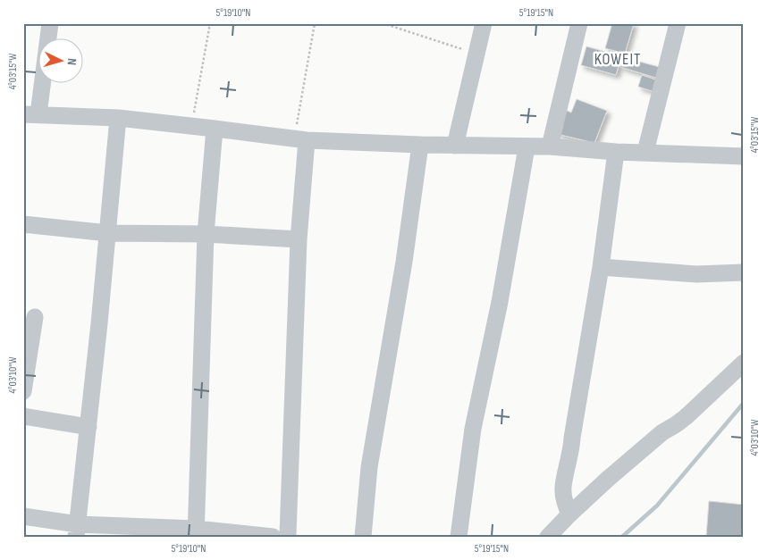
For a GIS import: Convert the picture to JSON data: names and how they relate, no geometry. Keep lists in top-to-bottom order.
{
  "districts": ["KOWEIT"],
  "north": "right",
  "coordinates": [
    "5°19'10\"N",
    "5°19'15\"N",
    "4°03'15\"W",
    "4°03'10\"W"
  ]
}
